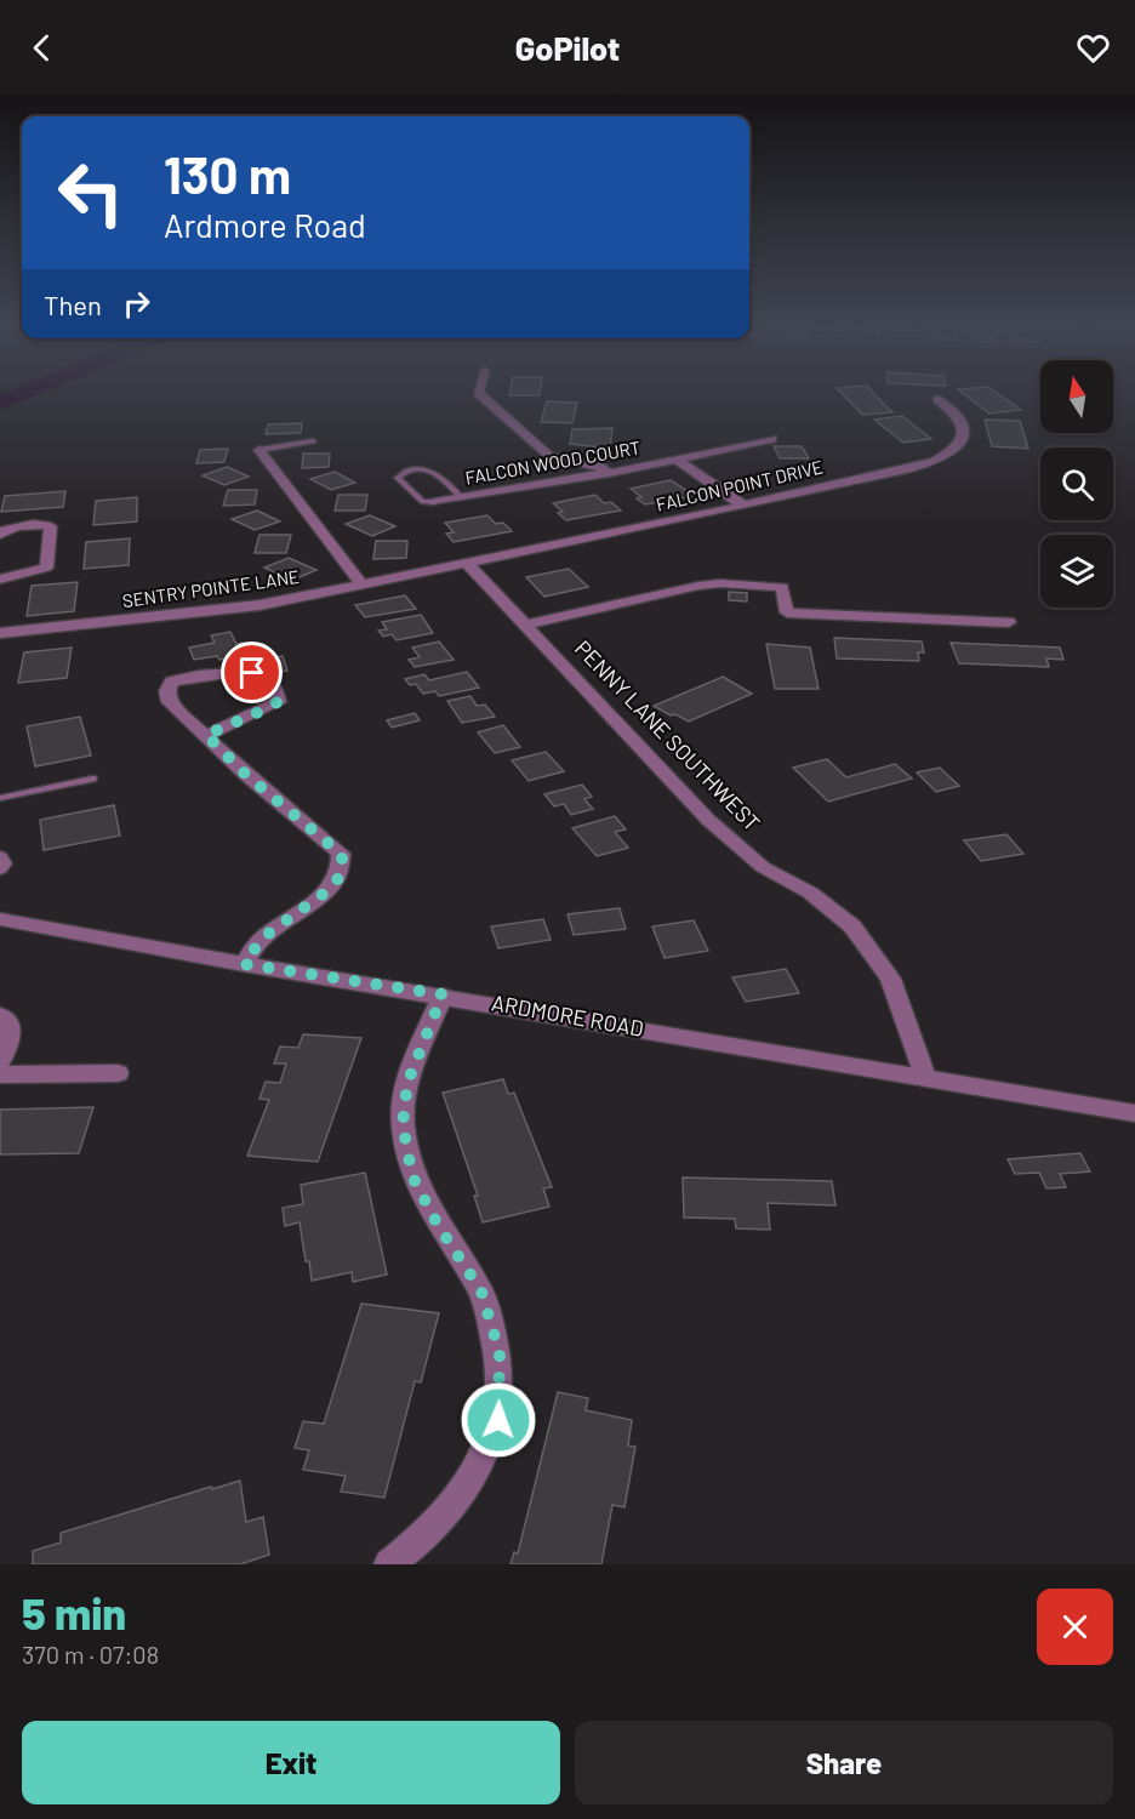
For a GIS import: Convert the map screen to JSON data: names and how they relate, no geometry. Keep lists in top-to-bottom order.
{
  "streets": {
    "street": [
      "FALCON WOOD COURT",
      "FALCON POINT DRIVE",
      "SENTRY POINTE LANE",
      "PENNY LANE SOUTHWEST",
      "ARDMORE ROAD"
    ]
  },
  "crossings": [
    ["FALCON POINT DRIVE", "SENTRY POINTE LANE"],
    ["FALCON POINT DRIVE", "PENNY LANE SOUTHWEST"],
    ["SENTRY POINTE LANE", "PENNY LANE SOUTHWEST"],
    ["PENNY LANE SOUTHWEST", "ARDMORE ROAD"]
  ],
  "north": "top",
  "page": {
    "header": "GoPilot",
    "turn": ["130 m", "Ardmore Road"],
    "then": "Then",
    "heading": ["5 min", "370 m · 07:08"],
    "buttons": ["Exit", "Share"]
  }
}
